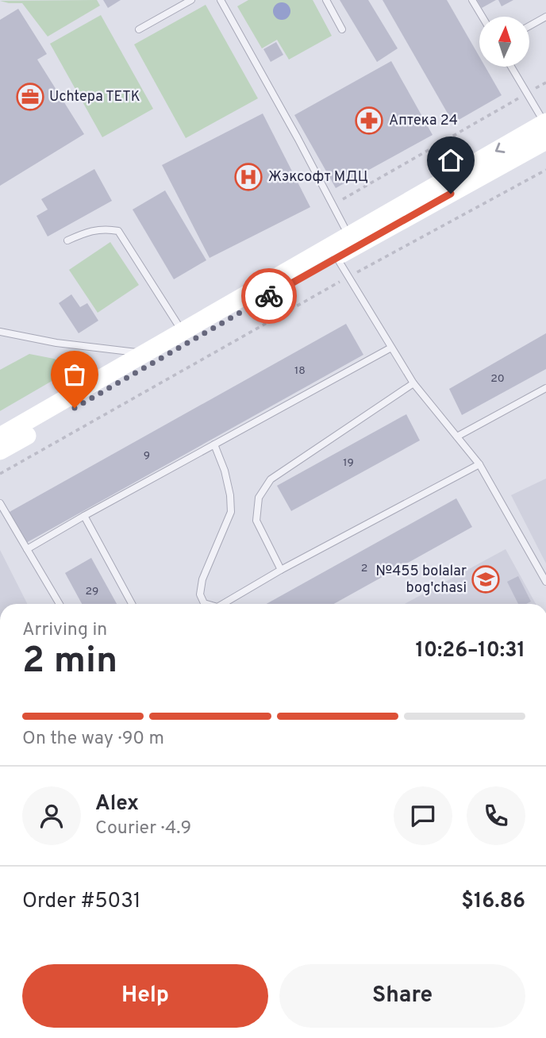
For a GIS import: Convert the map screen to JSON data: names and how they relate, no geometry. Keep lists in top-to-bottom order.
{
  "places": {
    "office": ["Uchtepa TETK"],
    "pharmacy": ["Аптека 24"],
    "hospital": ["Жэксофт МДЦ"],
    "school or university": ["№455 bolalar bog'chasi"]
  },
  "house_numbers": [
    "18",
    "20",
    "9",
    "19",
    "2",
    "29"
  ],
  "north": "top",
  "page": {
    "heading": ["2 min", "Arriving in", "10:26–10:31"],
    "panel": [
      "Alex",
      "Courier · 4.9",
      "Order #5031",
      "$16.86"
    ],
    "bar": "On the way · 90 m",
    "buttons": ["Help", "Share"]
  }
}
